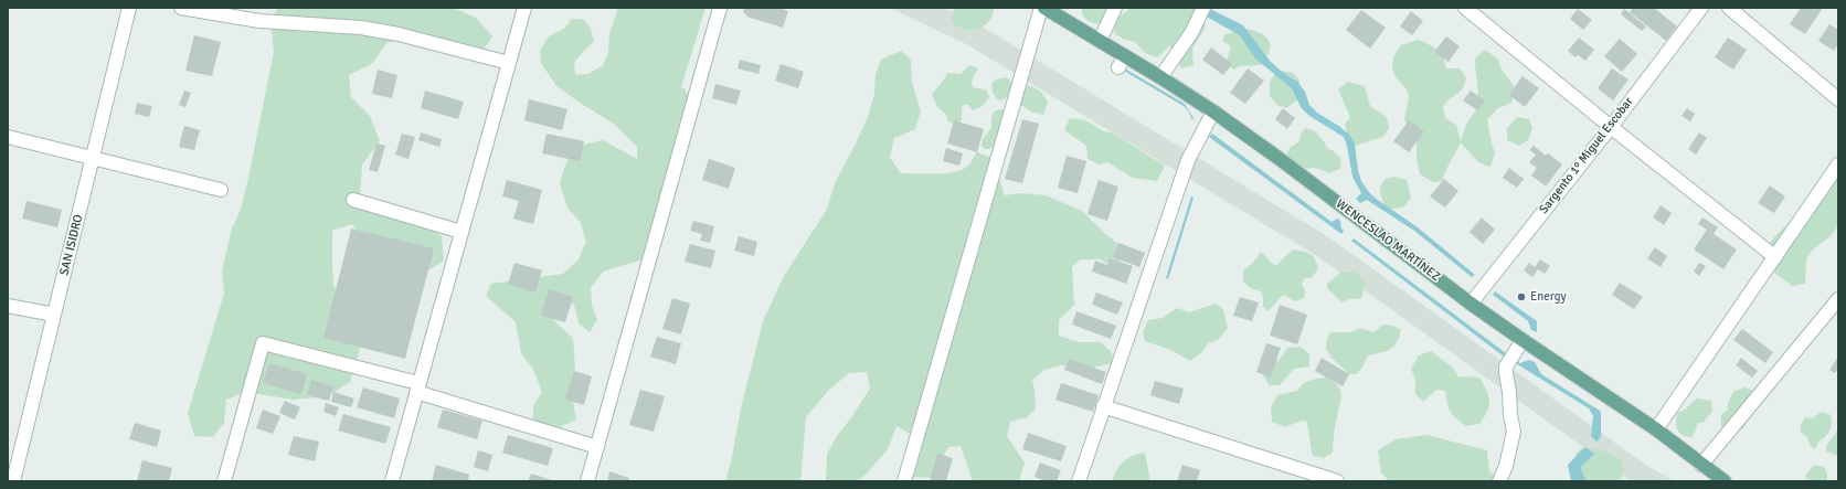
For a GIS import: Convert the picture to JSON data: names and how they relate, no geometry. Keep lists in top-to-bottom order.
{
  "streets": {
    "main road": ["WENCESLAO MARTÍNEZ"],
    "street": ["Sargento 1º Miguel Escobar", "SAN ISIDRO"]
  },
  "crossings": [
    ["Sargento 1º Miguel Escobar", "WENCESLAO MARTÍNEZ"]
  ],
  "places": ["Energy"]
}
